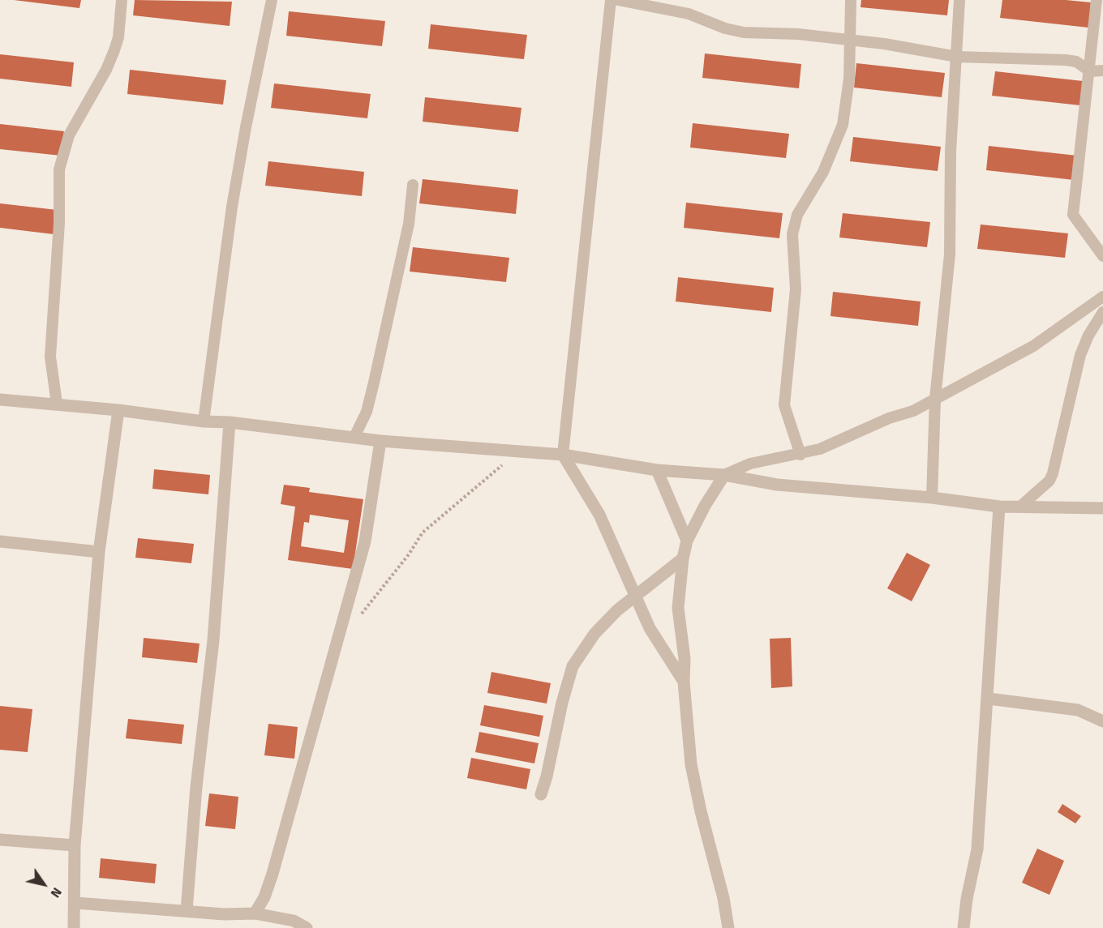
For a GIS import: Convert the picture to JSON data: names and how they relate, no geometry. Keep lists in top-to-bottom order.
{
  "north": "bottom right"
}
